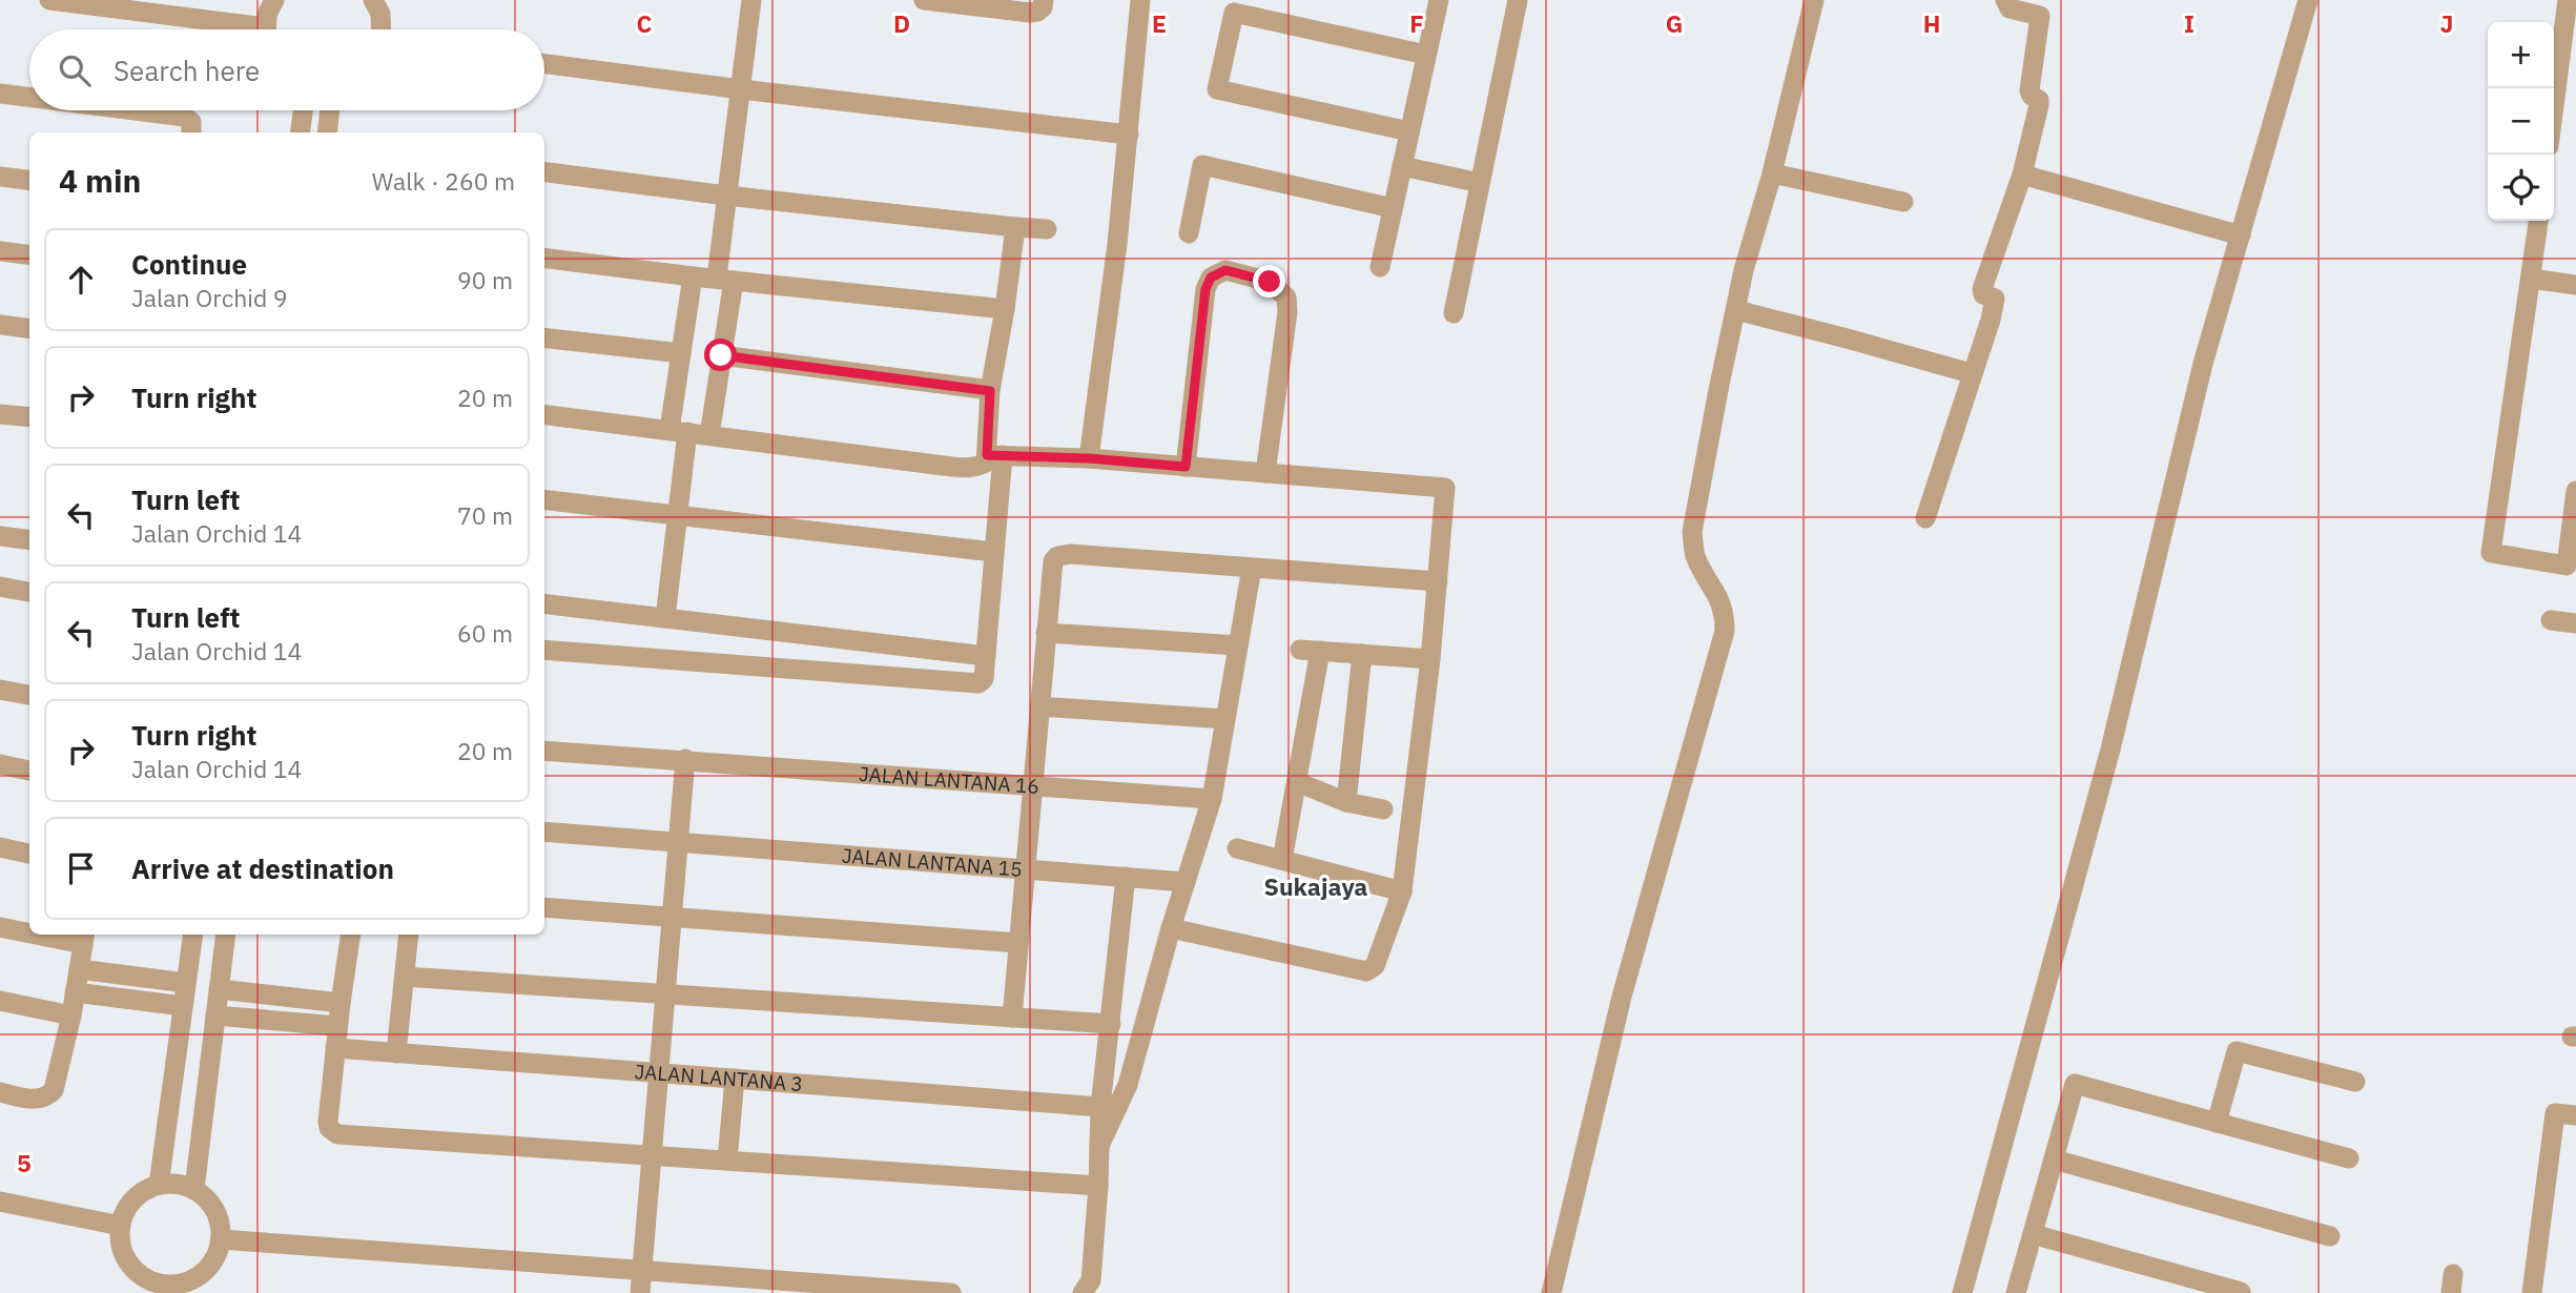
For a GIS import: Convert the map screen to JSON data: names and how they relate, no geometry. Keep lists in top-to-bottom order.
{
  "streets": {
    "street": ["JALAN LANTANA 16", "JALAN LANTANA 15", "JALAN LANTANA 3"]
  },
  "districts": ["Sukajaya"],
  "page": {
    "map_buttons": ["+", "−"],
    "search": "Search here",
    "heading": ["4 min", "Walk · 260 m"],
    "list": [
      ["Continue", "Jalan Orchid 9", "90 m"],
      ["Turn right", "20 m"],
      ["Turn left", "Jalan Orchid 14", "70 m"],
      ["Turn left", "Jalan Orchid 14", "60 m"],
      ["Turn right", "Jalan Orchid 14", "20 m"],
      "Arrive at destination"
    ]
  },
  "grid": {
    "columns": [
      "C",
      "D",
      "E",
      "F",
      "G",
      "H",
      "I",
      "J"
    ],
    "rows": ["5"]
  }
}
